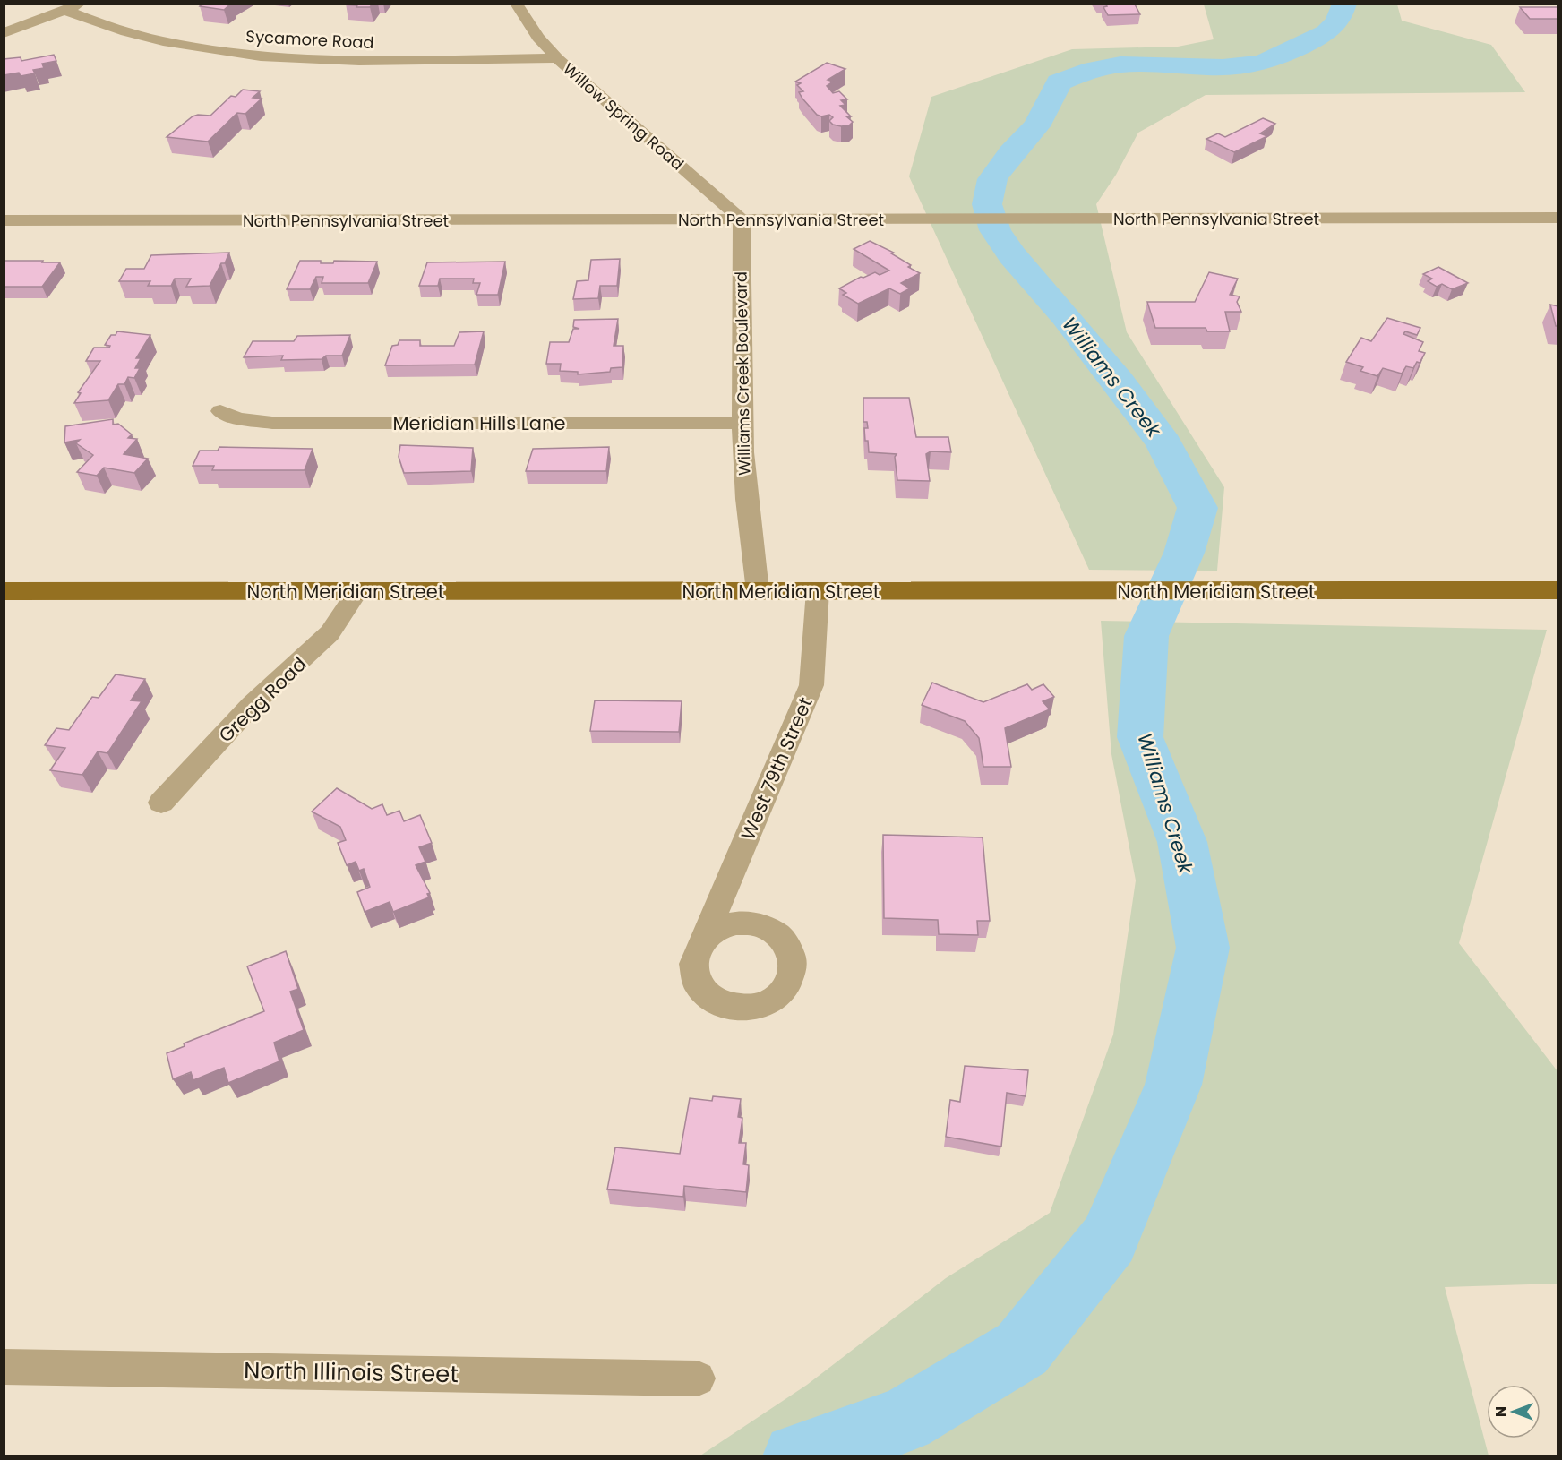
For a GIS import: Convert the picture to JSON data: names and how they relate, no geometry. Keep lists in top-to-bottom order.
{
  "streets": {
    "main road": ["North Meridian Street"],
    "street": [
      "Sycamore Road",
      "Willow Spring Road",
      "North Pennsylvania Street",
      "Williams Creek Boulevard",
      "Meridian Hills Lane",
      "Gregg Road",
      "West 79th Street",
      "North Illinois Street"
    ]
  },
  "crossings": [
    ["Sycamore Road", "Willow Spring Road"],
    ["Willow Spring Road", "North Pennsylvania Street"],
    ["Willow Spring Road", "Williams Creek Boulevard"],
    ["North Pennsylvania Street", "Williams Creek Boulevard"],
    ["Williams Creek Boulevard", "Meridian Hills Lane"],
    ["Williams Creek Boulevard", "North Meridian Street"],
    ["North Meridian Street", "Gregg Road"],
    ["North Meridian Street", "West 79th Street"]
  ],
  "water": ["Williams Creek"],
  "north": "left"
}
